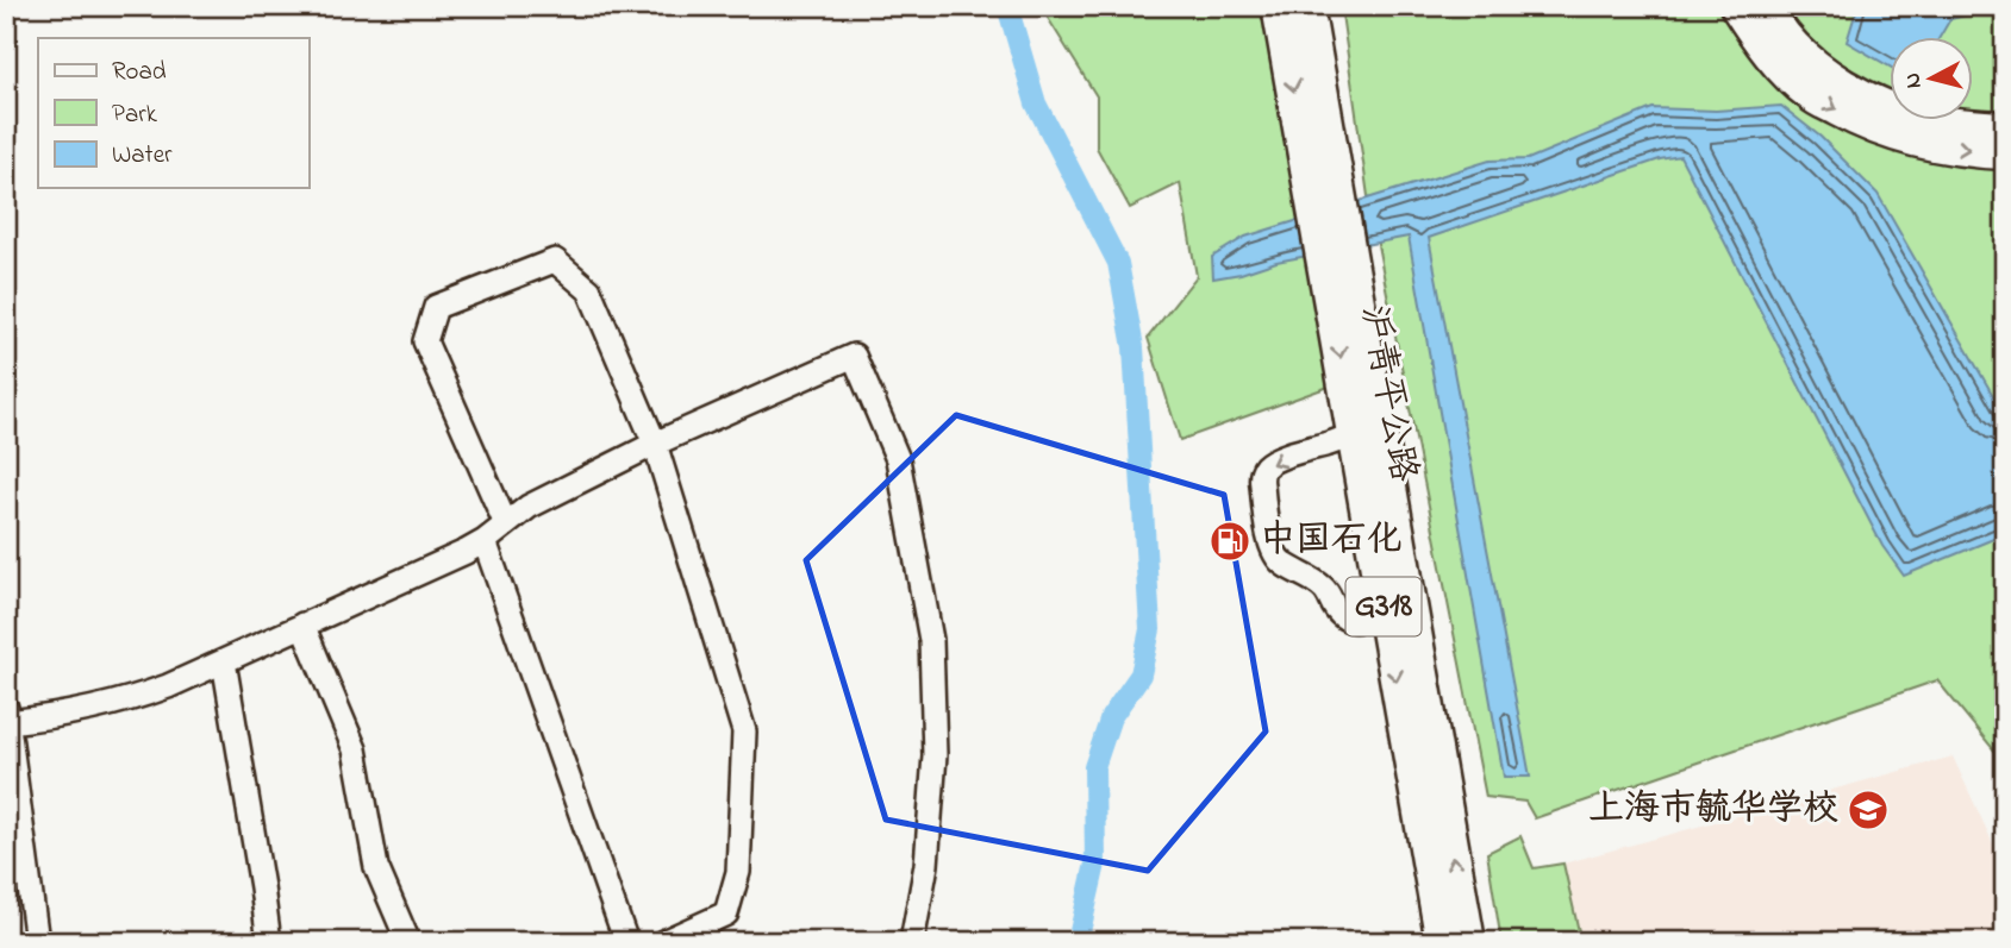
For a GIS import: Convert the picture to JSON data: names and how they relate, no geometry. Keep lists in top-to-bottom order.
{
  "streets": {
    "highway": ["沪青平公路", "G318"]
  },
  "places": {
    "fuel station": ["中国石化"],
    "school or university": ["上海市毓华学校"]
  },
  "legend": ["Road", "Park", "Water"],
  "north": "left"
}
